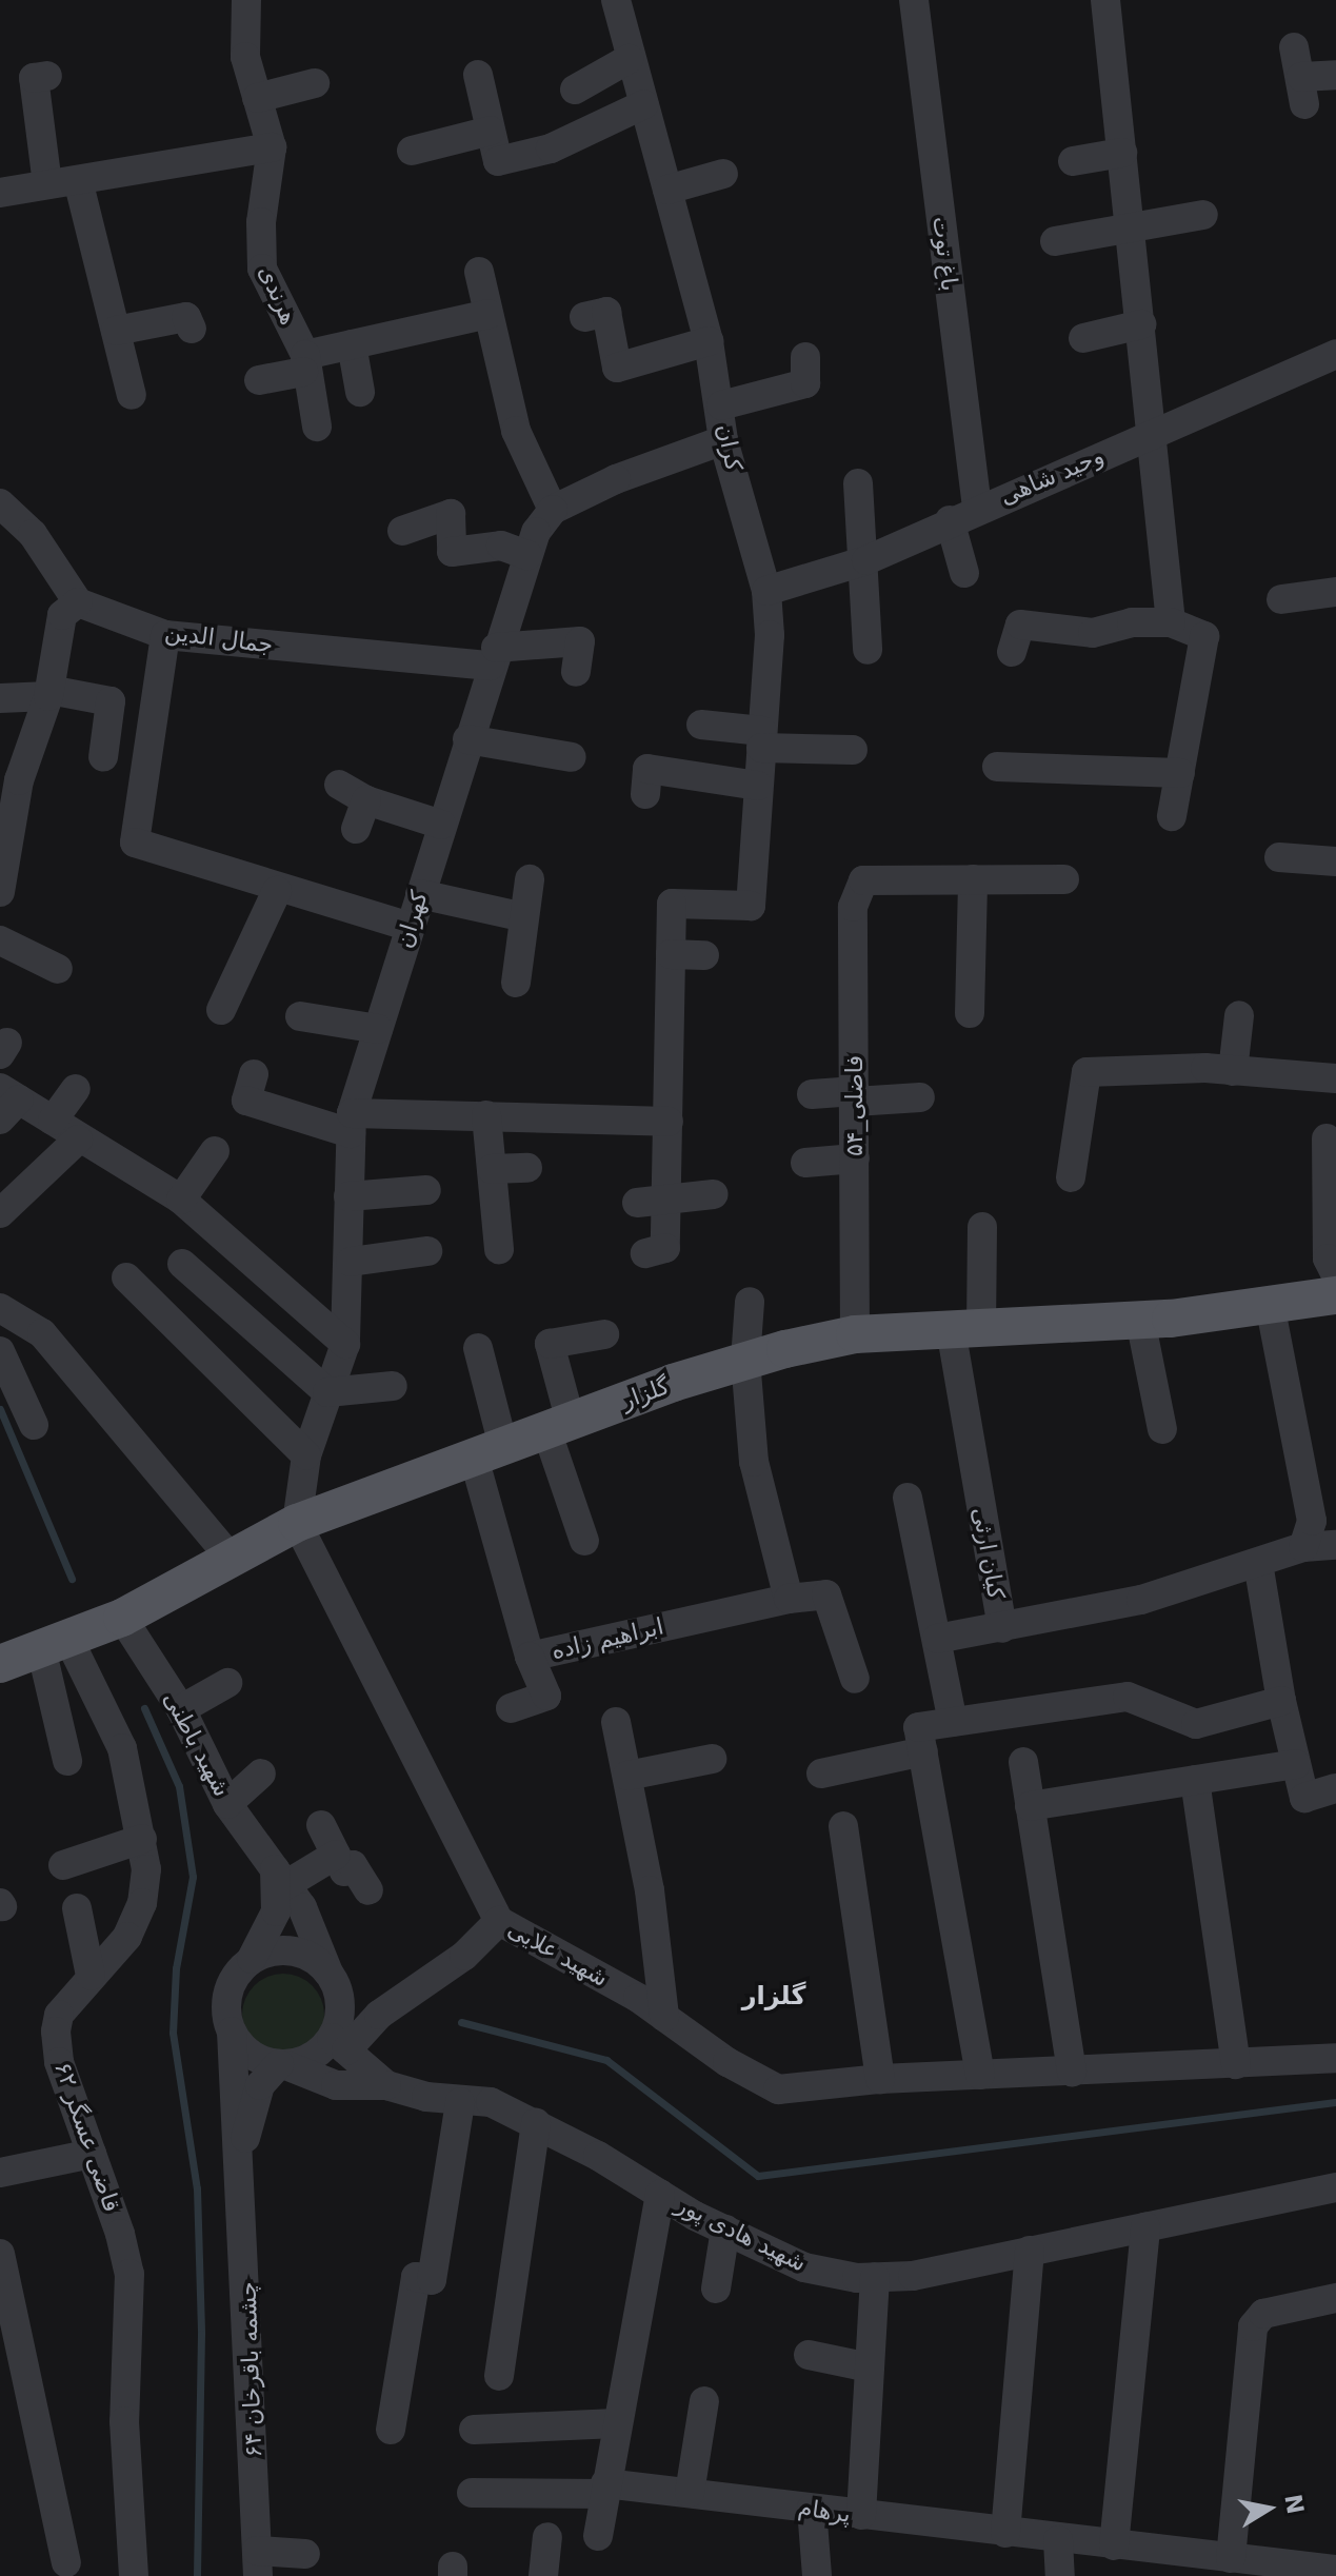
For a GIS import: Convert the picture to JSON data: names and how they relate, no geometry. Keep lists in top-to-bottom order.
{
  "streets": {
    "main road": ["گلزار"],
    "street": [
      "باغ توت",
      "هرندی",
      "کران",
      "وحید شاهی",
      "جمال الدین",
      "کهران",
      "۵۴_فاضلی",
      "کیان ارثی",
      "ابراهیم زاده",
      "شهید باطنی",
      "شهید علایی",
      "قاضی عسگر ۶۲",
      "شهید هادی پور",
      "چشمه باقرخان ۶۴",
      "پرهام"
    ]
  },
  "crossings": [
    ["باغ توت", "وحید شاهی"],
    ["کران", "وحید شاهی"],
    ["جمال الدین", "کهران"],
    ["کهران", "گلزار"],
    ["کهران", "شهید علایی"],
    ["۵۴_فاضلی", "گلزار"],
    ["گلزار", "کیان ارثی"],
    ["گلزار", "ابراهیم زاده"],
    ["گلزار", "شهید باطنی"],
    ["گلزار", "شهید علایی"],
    ["گلزار", "قاضی عسگر ۶۲"],
    ["شهید باطنی", "شهید هادی پور"]
  ],
  "districts": ["گلزار"],
  "north": "right"
}
